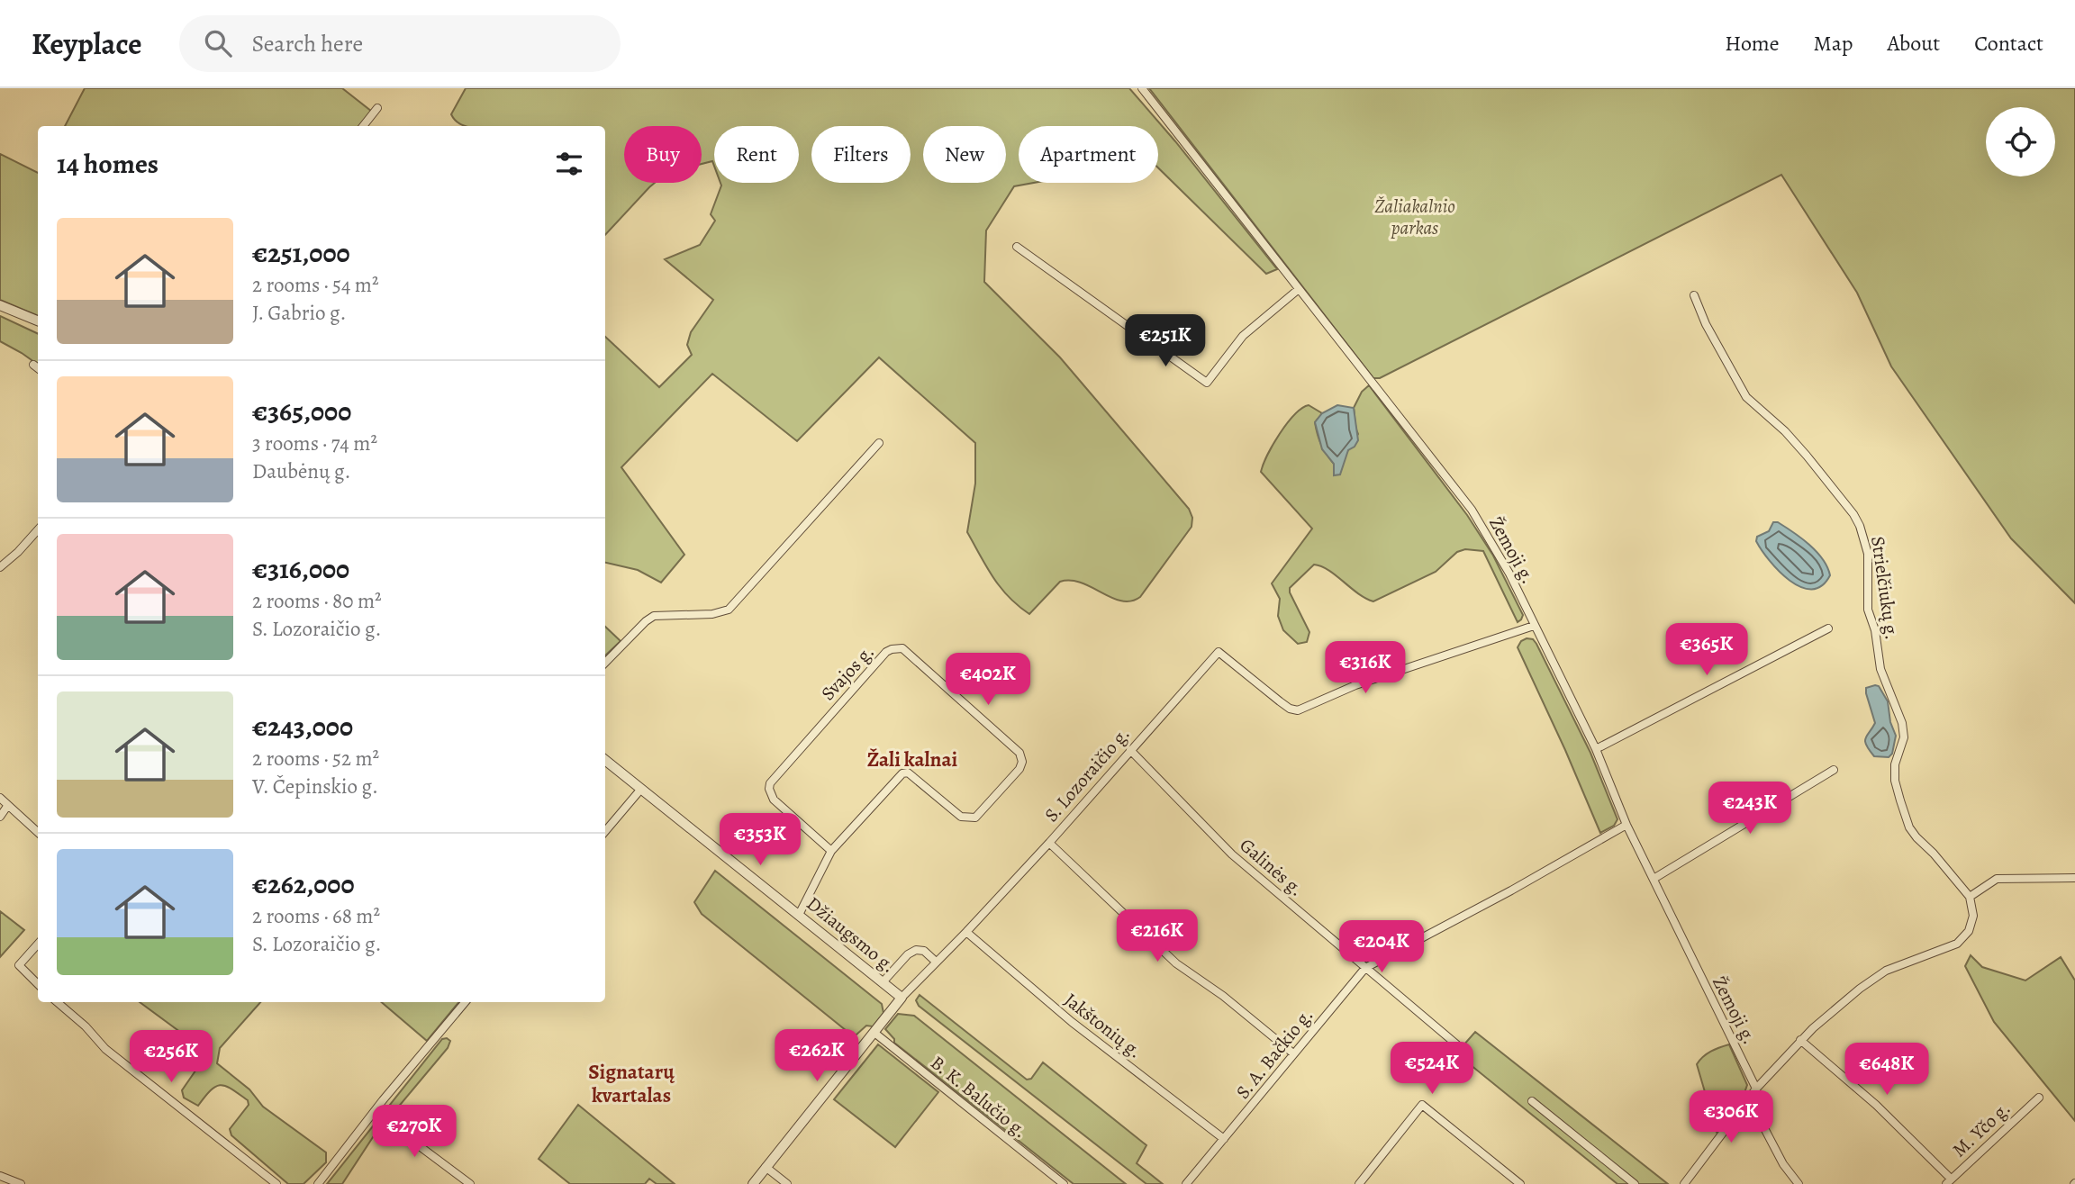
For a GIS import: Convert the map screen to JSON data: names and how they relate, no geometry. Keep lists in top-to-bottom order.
{
  "streets": {
    "street": [
      "Žemoji g.",
      "Strielčiukų g.",
      "Svajos g.",
      "S. Lozoraičio g.",
      "Galinės g.",
      "Džiaugsmo g.",
      "Jakštonių g.",
      "S. A. Bačkio g.",
      "B. K. Balučio g.",
      "M. Yčo g."
    ]
  },
  "crossings": [
    ["Žemoji g.", "S. Lozoraičio g."],
    ["Žemoji g.", "S. A. Bačkio g."],
    ["Svajos g.", "Džiaugsmo g."],
    ["S. Lozoraičio g.", "Galinės g."],
    ["S. Lozoraičio g.", "Džiaugsmo g."],
    ["S. Lozoraičio g.", "Jakštonių g."],
    ["S. Lozoraičio g.", "B. K. Balučio g."],
    ["Galinės g.", "S. A. Bačkio g."],
    ["Jakštonių g.", "S. A. Bačkio g."]
  ],
  "districts": ["Žali kalnai", "Signatarų kvartalas"],
  "parks": ["Žaliakalnio parkas"],
  "page": {
    "header": "Keyplace",
    "search": "Search here",
    "nav": [
      "Home",
      "Map",
      "About",
      "Contact"
    ],
    "chip": [
      "Buy",
      "Rent",
      "Filters",
      "New",
      "Apartment"
    ],
    "heading": "14 homes",
    "list": [
      {
        "name": "€251,000",
        "note": "2 rooms · 54 m² · J. Gabrio g."
      },
      {
        "name": "€365,000",
        "note": "3 rooms · 74 m² · Daubėnų g."
      },
      {
        "name": "€316,000",
        "note": "2 rooms · 80 m² · S. Lozoraičio g."
      },
      {
        "name": "€243,000",
        "note": "2 rooms · 52 m² · V. Čepinskio g."
      },
      {
        "name": "€262,000",
        "note": "2 rooms · 68 m² · S. Lozoraičio g."
      }
    ],
    "price": [
      "€251K",
      "€365K",
      "€316K",
      "€402K",
      "€243K",
      "€353K",
      "€216K",
      "€204K",
      "€262K",
      "€256K",
      "€524K",
      "€648K",
      "€306K",
      "€270K"
    ]
  }
}
